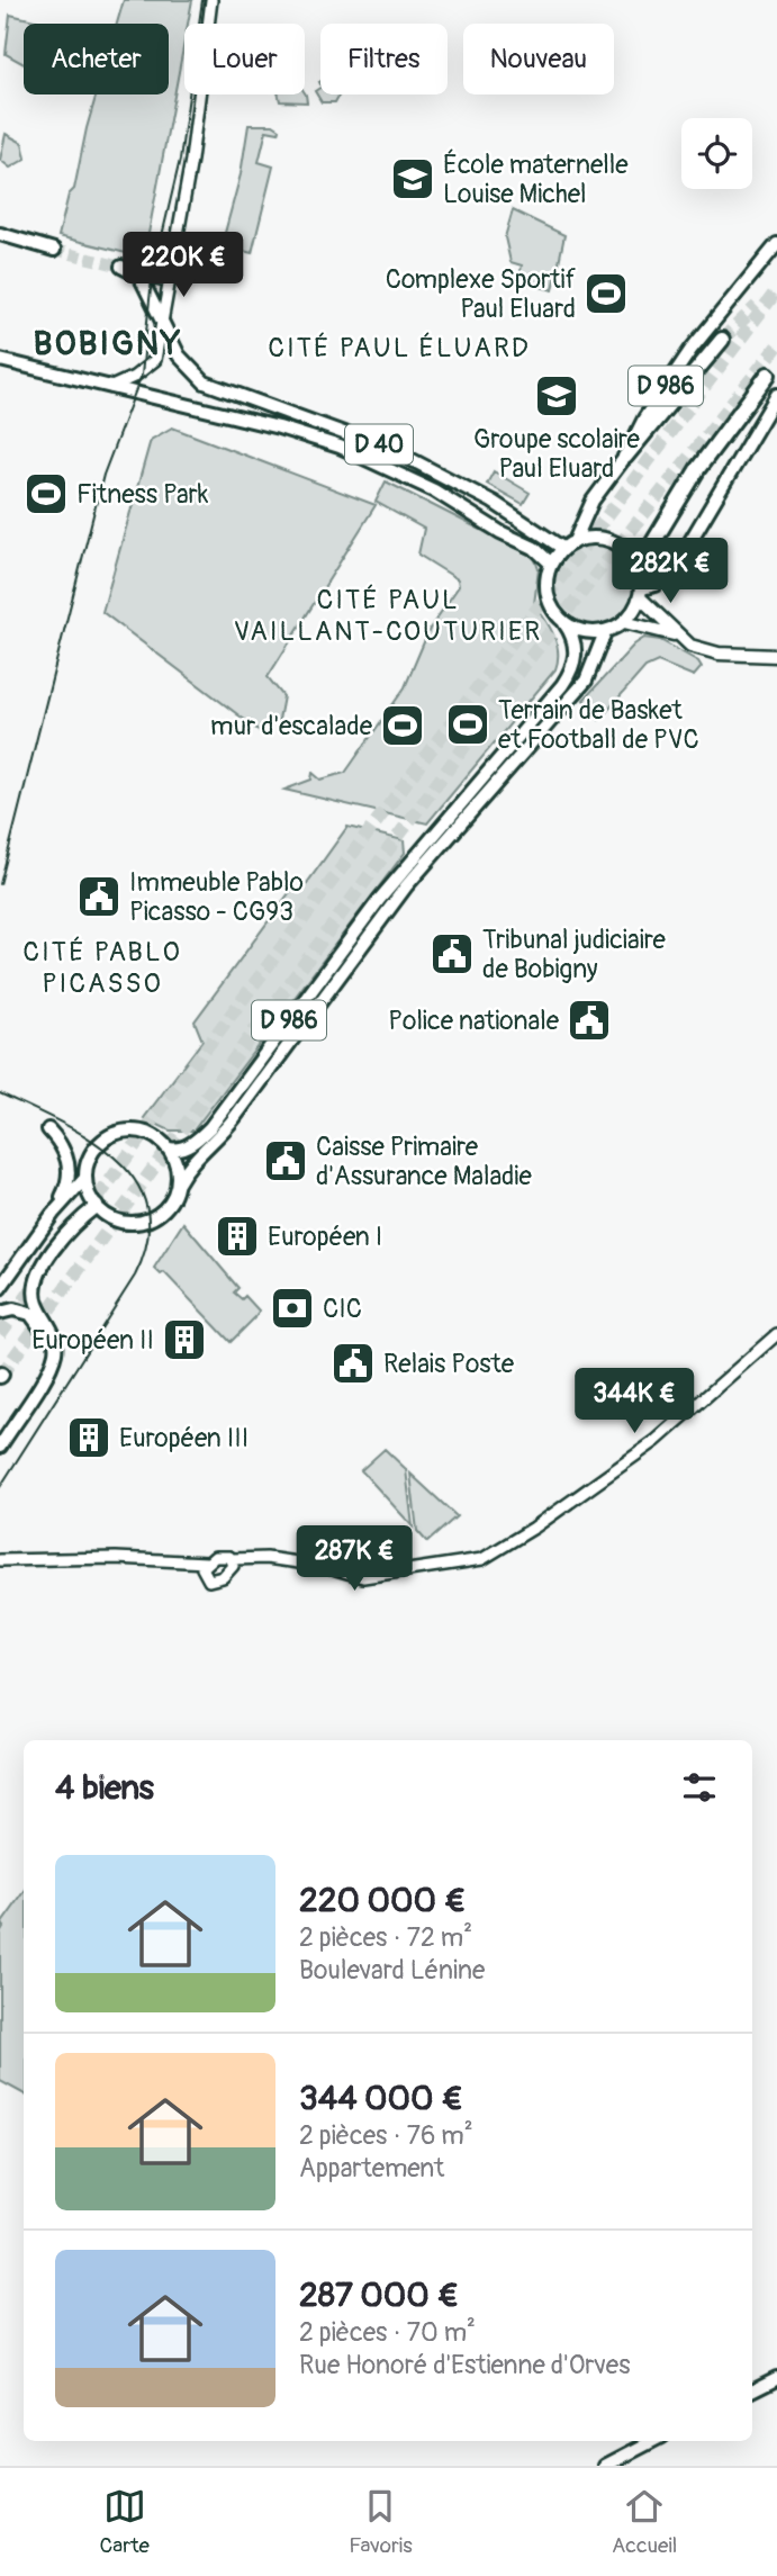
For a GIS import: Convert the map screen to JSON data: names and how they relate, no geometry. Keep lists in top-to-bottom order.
{
  "streets": {
    "main road": ["D 986", "D 40"]
  },
  "crossings": [
    ["D 986", "D 40"]
  ],
  "districts": [
    "BOBIGNY",
    "CITÉ PAUL ÉLUARD",
    "CITÉ PAUL VAILLANT-COUTURIER",
    "CITÉ PABLO PICASSO"
  ],
  "places": {
    "school or university": ["École maternelle Louise Michel", "Groupe scolaire Paul Eluard"],
    "sports": [
      "Complexe Sportif Paul Eluard",
      "Fitness Park",
      "Terrain de Basket et Football de PVC",
      "mur d'escalade"
    ],
    "public building": [
      "Immeuble Pablo Picasso - CG93",
      "Tribunal judiciaire de Bobigny",
      "Police nationale",
      "Caisse Primaire d'Assurance Maladie",
      "Relais Poste"
    ],
    "building": ["Européen I", "Européen II", "Européen III"],
    "bank": ["CIC"]
  },
  "page": {
    "chip": [
      "Acheter",
      "Louer",
      "Filtres",
      "Nouveau"
    ],
    "price": [
      "220K €",
      "282K €",
      "344K €",
      "287K €"
    ],
    "heading": "4 biens",
    "list": [
      {
        "name": "220 000 €",
        "note": "2 pièces · 72 m² · Boulevard Lénine"
      },
      {
        "name": "344 000 €",
        "note": "2 pièces · 76 m² · Appartement"
      },
      {
        "name": "287 000 €",
        "note": "2 pièces · 70 m² · Rue Honoré d'Estienne d'Orves"
      }
    ],
    "tabs": ["Carte", "Favoris", "Accueil"]
  }
}
